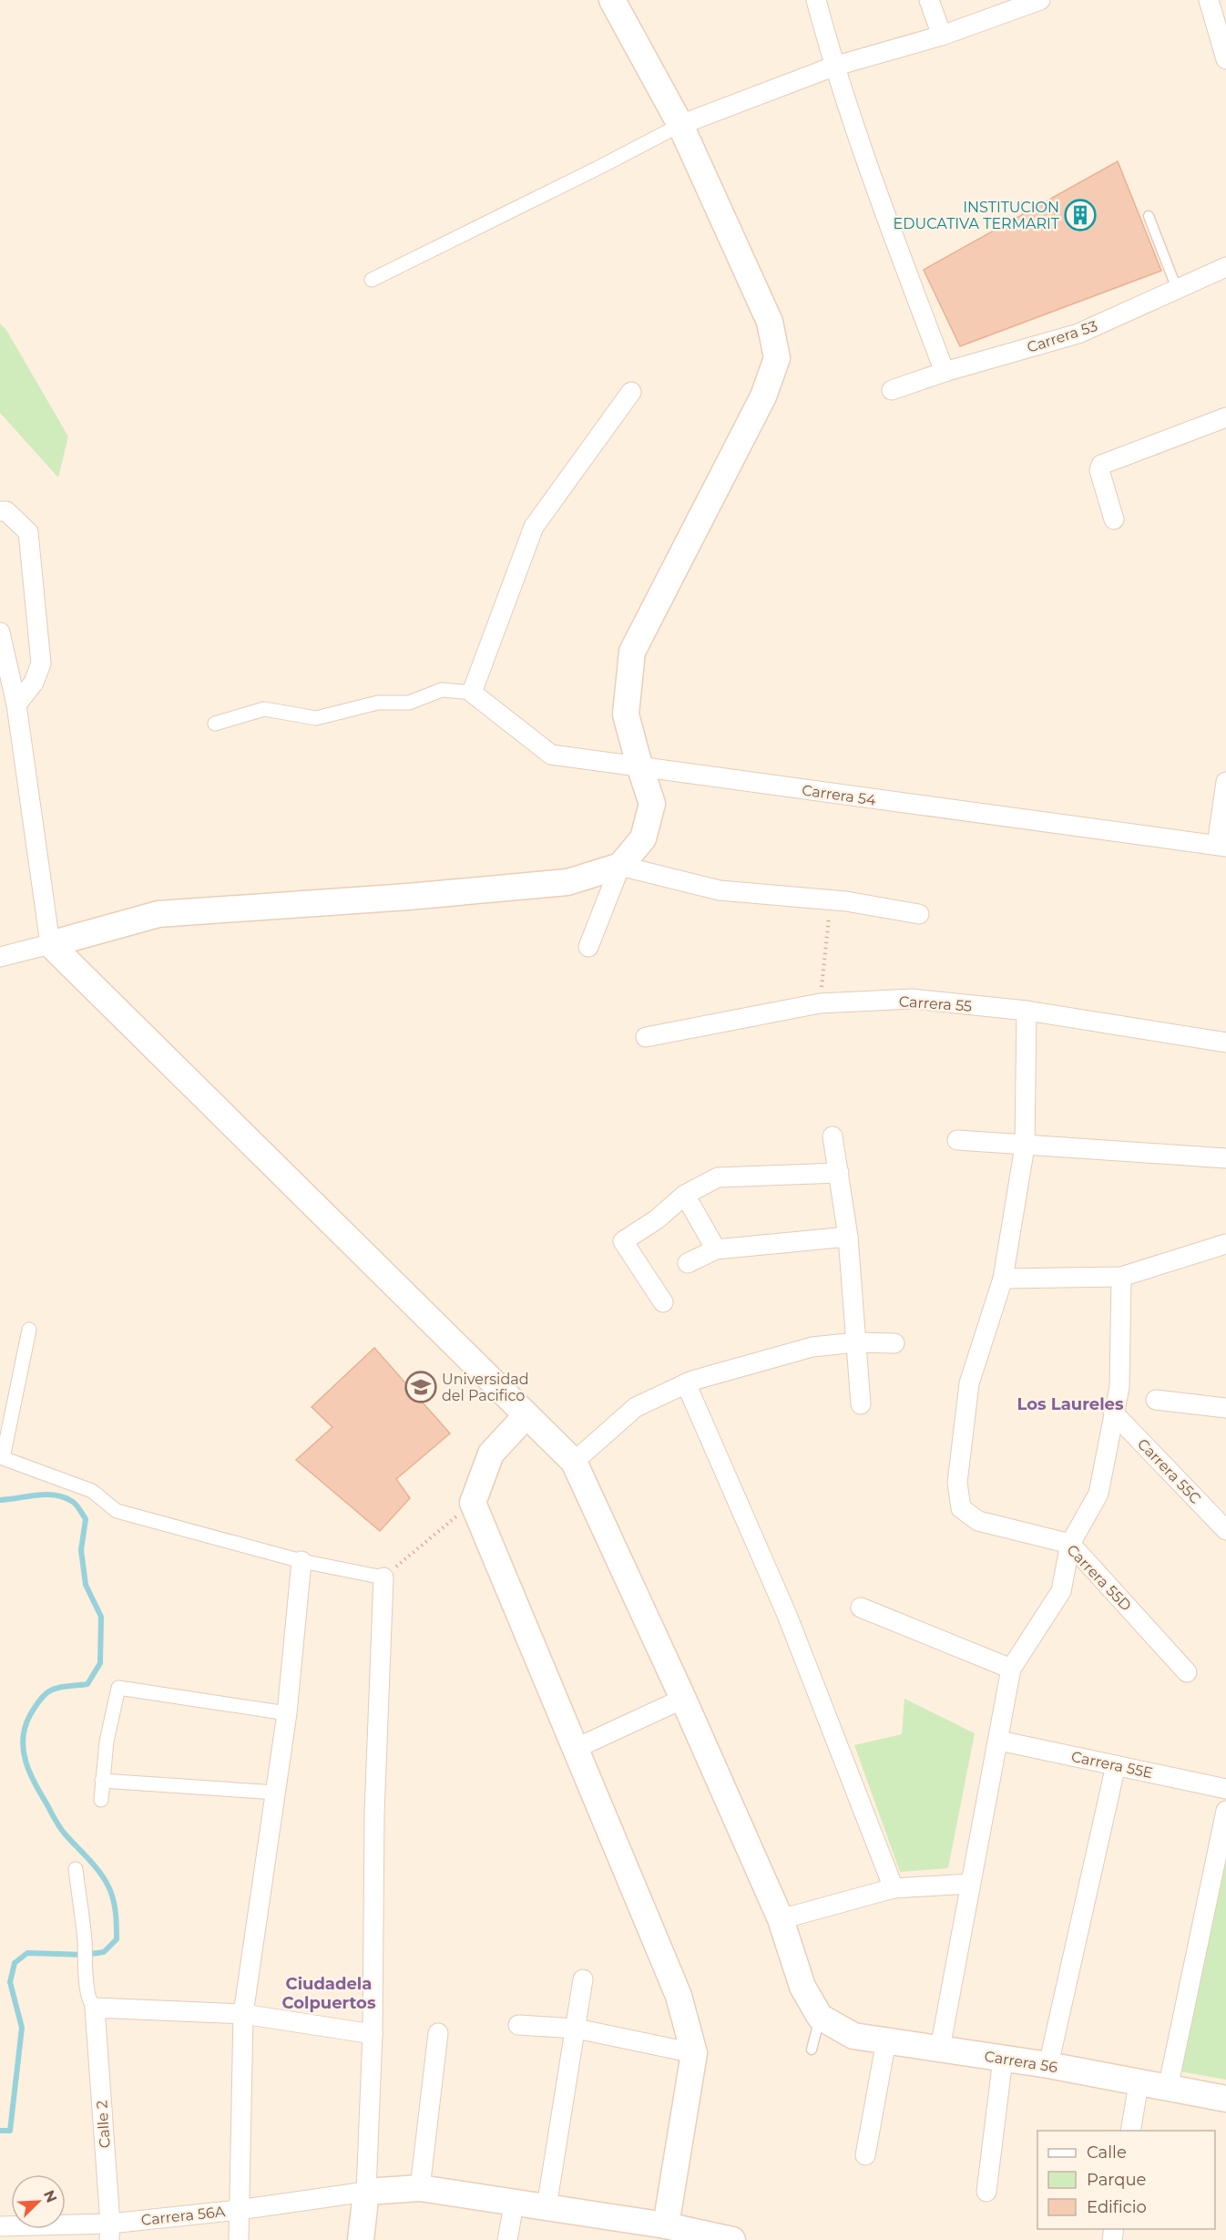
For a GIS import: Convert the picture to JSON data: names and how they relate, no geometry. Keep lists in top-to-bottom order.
{
  "streets": {
    "main road": ["Carrera 56"],
    "street": [
      "Carrera 53",
      "Carrera 54",
      "Carrera 55",
      "Carrera 55C",
      "Carrera 55D",
      "Carrera 55E",
      "Calle 2",
      "Carrera 56A"
    ]
  },
  "crossings": [
    ["Calle 2", "Carrera 56A"]
  ],
  "districts": ["Los Laureles", "Ciudadela Colpuertos"],
  "places": {
    "building": ["INSTITUCION EDUCATIVA TERMARIT"],
    "school or university": ["Universidad del Pacifico"]
  },
  "legend": ["Calle", "Parque", "Edificio"],
  "north": "top right"
}
